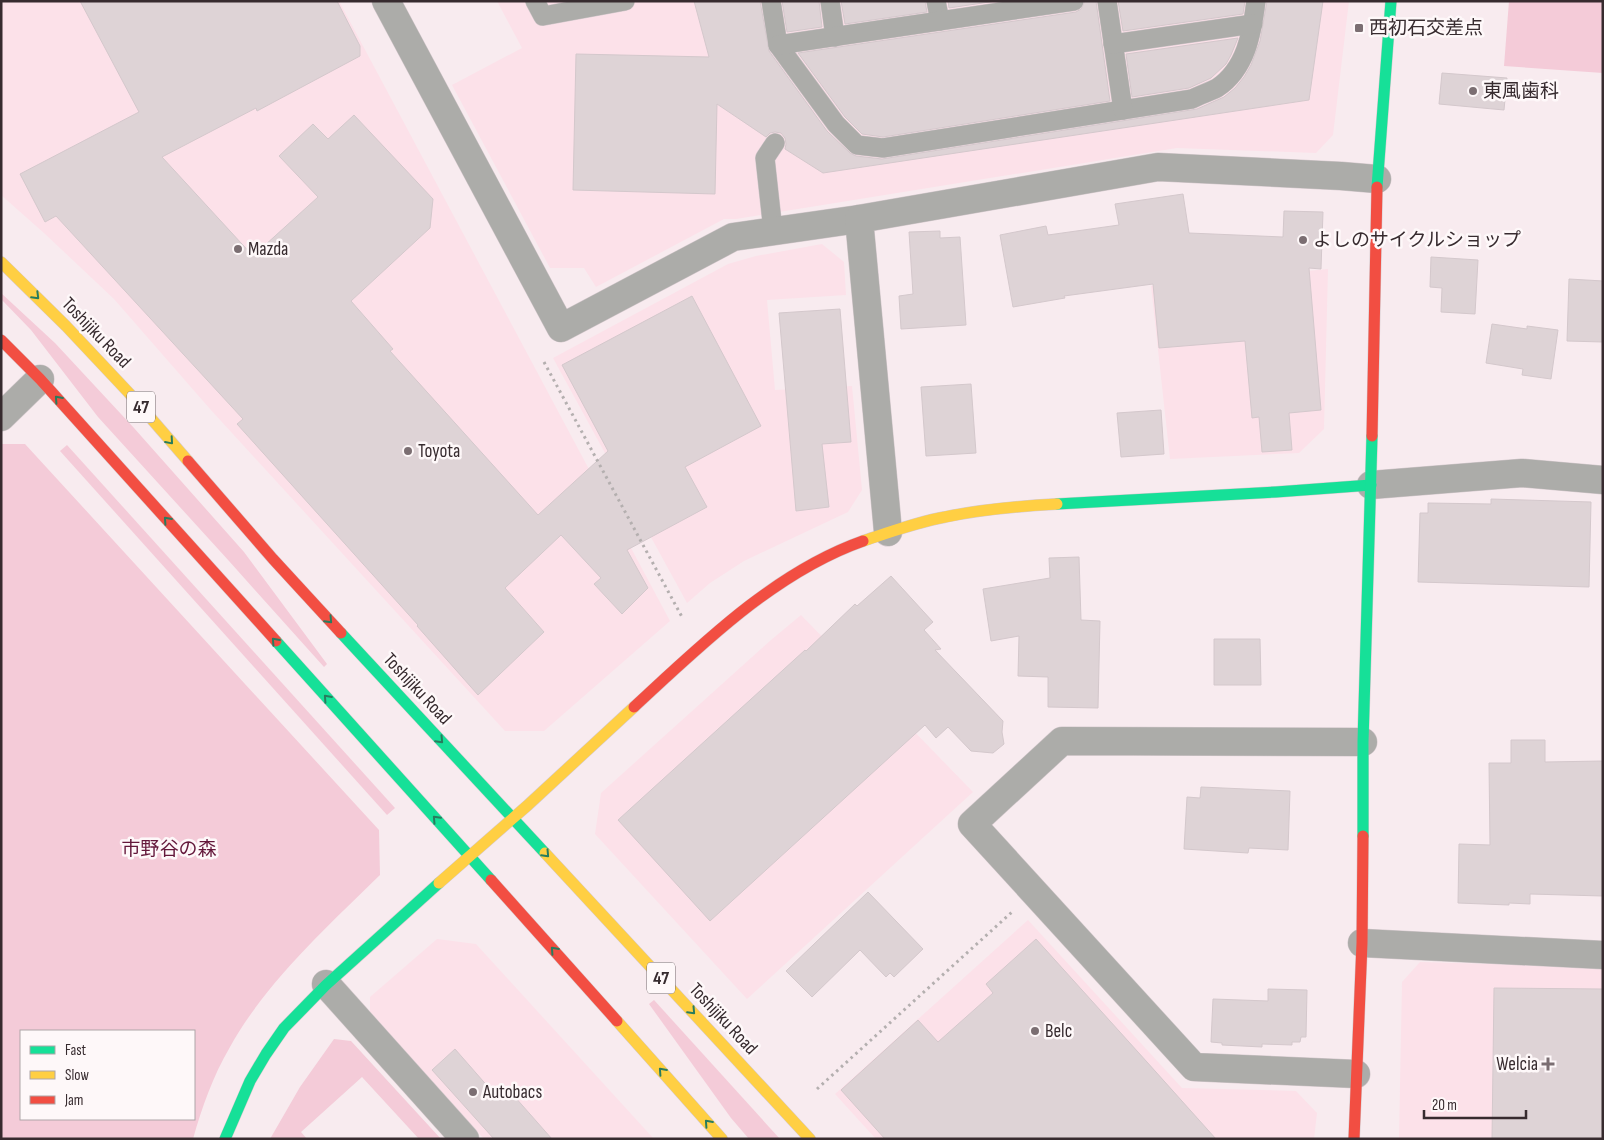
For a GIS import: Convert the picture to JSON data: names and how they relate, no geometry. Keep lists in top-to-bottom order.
{
  "streets": {
    "street": ["Toshijiku Road", "47"]
  },
  "parks": ["市野谷の森"],
  "places": {
    "transit": ["西初石交差点"],
    "other": [
      "東風歯科",
      "よしのサイクルショップ",
      "Mazda",
      "Toyota",
      "Belc",
      "Autobacs"
    ],
    "health": ["Welcia"]
  },
  "legend": ["Fast", "Slow", "Jam"],
  "scale_bar": "20 m"
}
